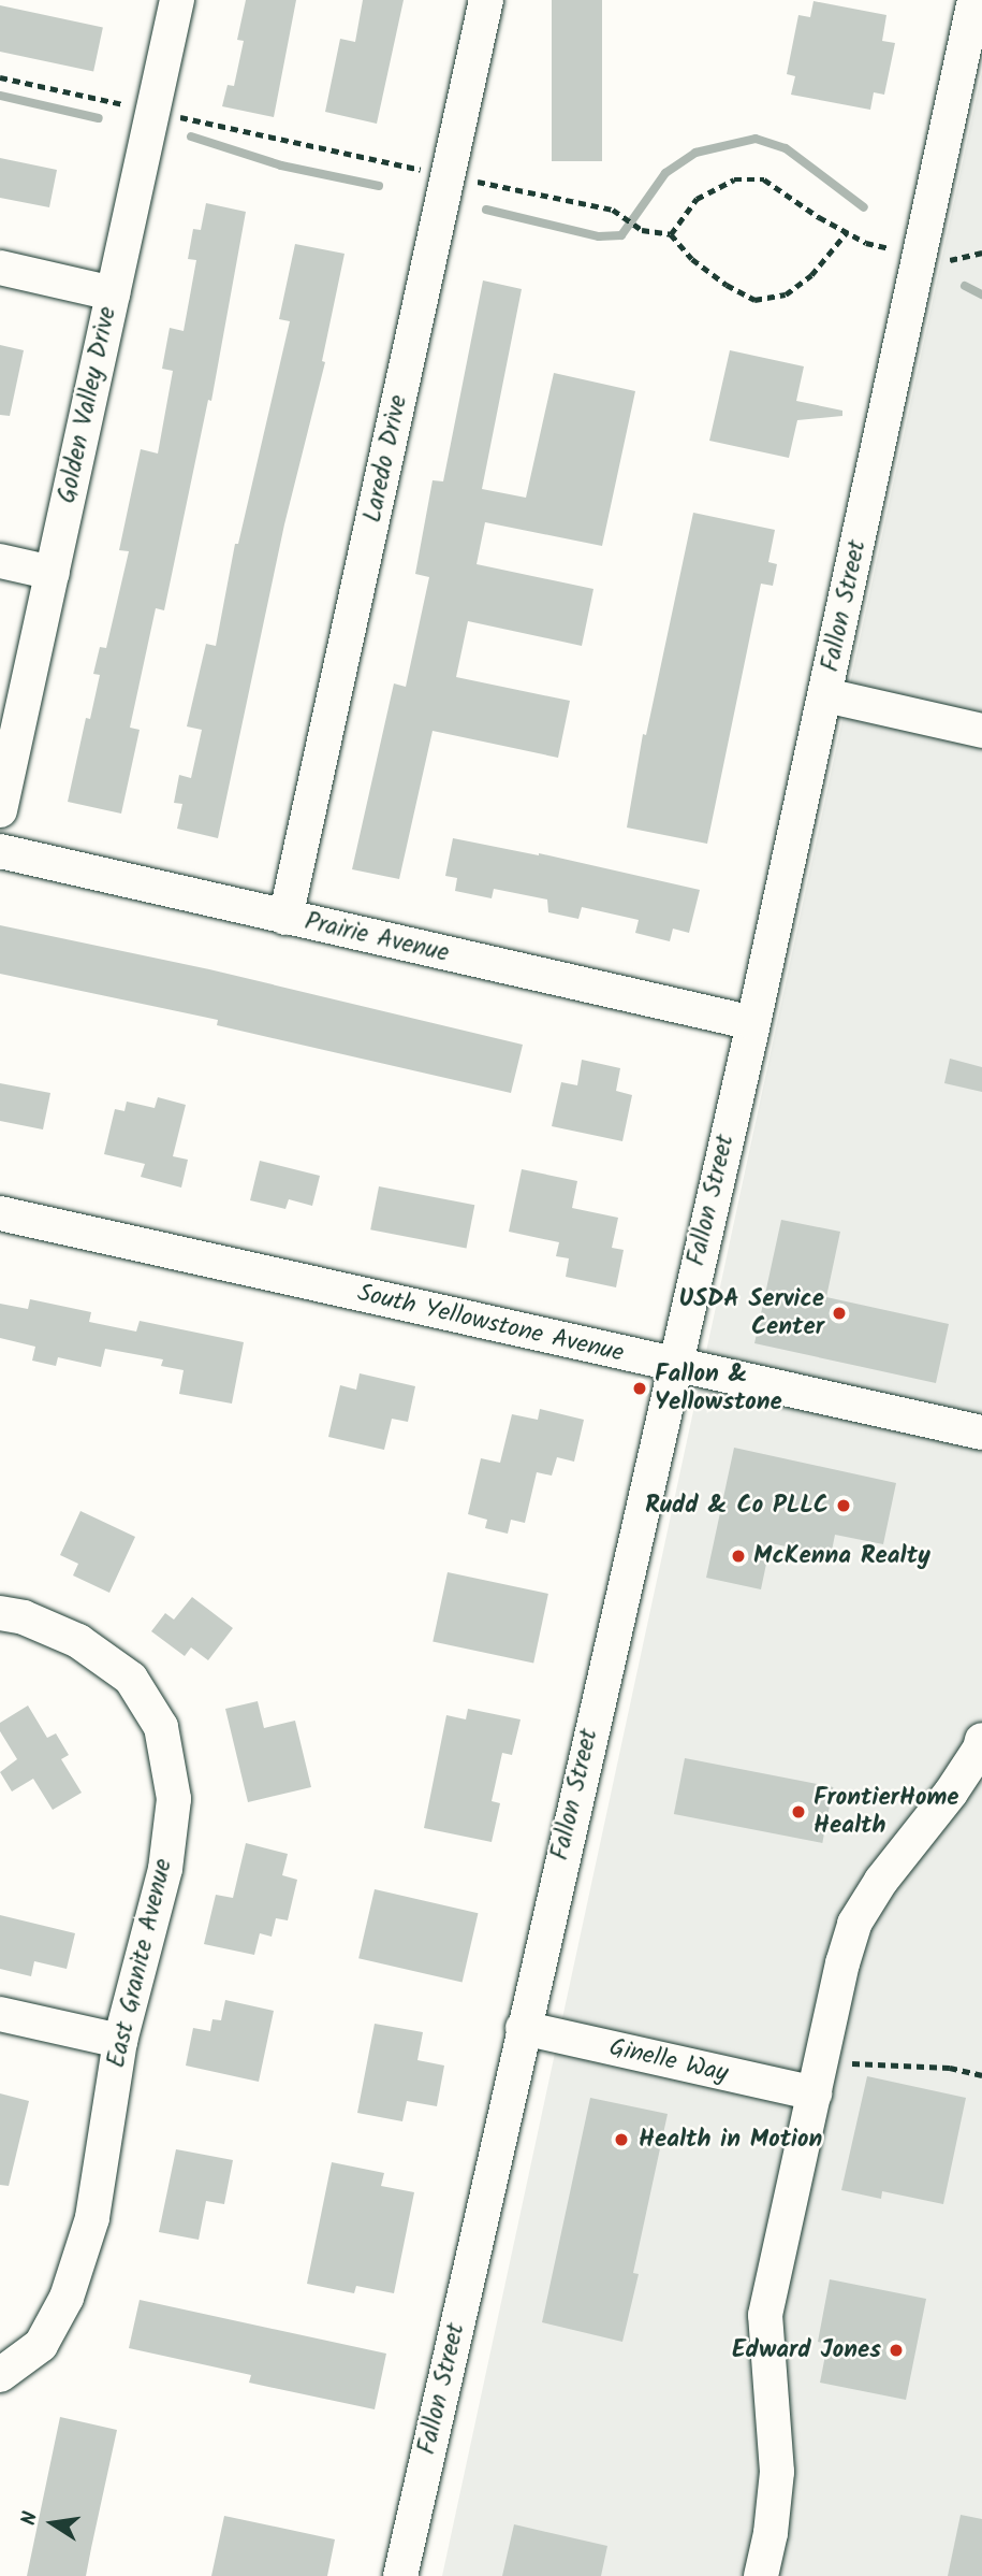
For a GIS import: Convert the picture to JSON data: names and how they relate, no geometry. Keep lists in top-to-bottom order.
{
  "streets": {
    "street": [
      "Golden Valley Drive",
      "Laredo Drive",
      "Fallon Street",
      "Prairie Avenue",
      "South Yellowstone Avenue",
      "East Granite Avenue",
      "Ginelle Way"
    ]
  },
  "crossings": [
    ["Laredo Drive", "Prairie Avenue"],
    ["Fallon Street", "Prairie Avenue"],
    ["Fallon Street", "South Yellowstone Avenue"],
    ["Fallon Street", "Ginelle Way"]
  ],
  "places": [
    "USDA Service Center",
    "Fallon & Yellowstone",
    "Rudd & Co PLLC",
    "McKenna Realty",
    "FrontierHome Health",
    "Health in Motion",
    "Edward Jones"
  ],
  "north": "left"
}
